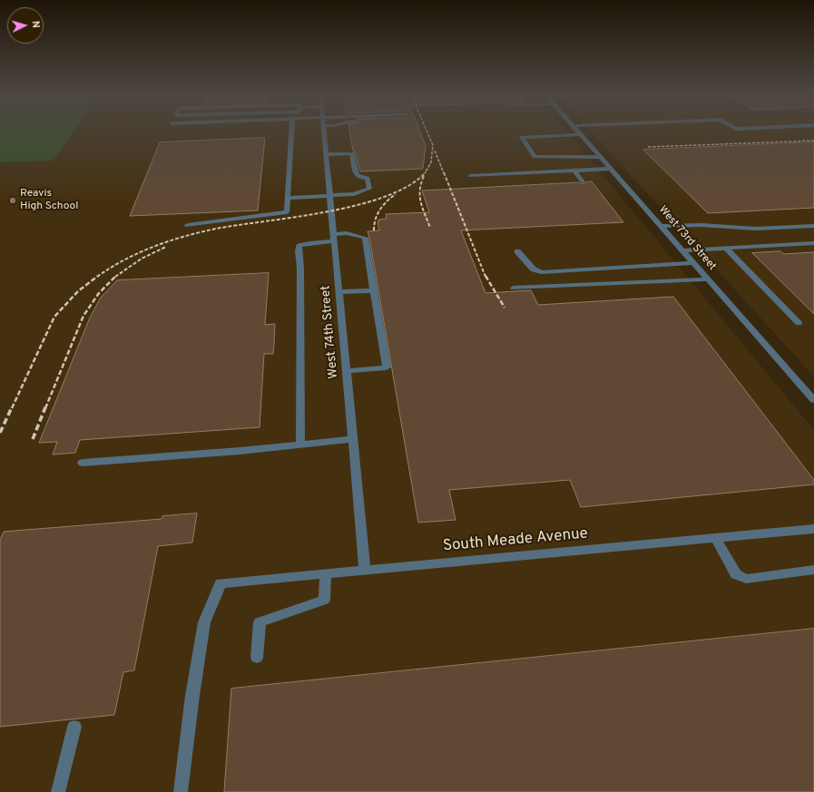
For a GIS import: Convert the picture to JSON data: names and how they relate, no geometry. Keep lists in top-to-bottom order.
{
  "streets": {
    "street": ["West 73rd Street", "West 74th Street", "South Meade Avenue"]
  },
  "crossings": [
    ["West 74th Street", "South Meade Avenue"]
  ],
  "places": ["Reavis High School"],
  "north": "right"
}
